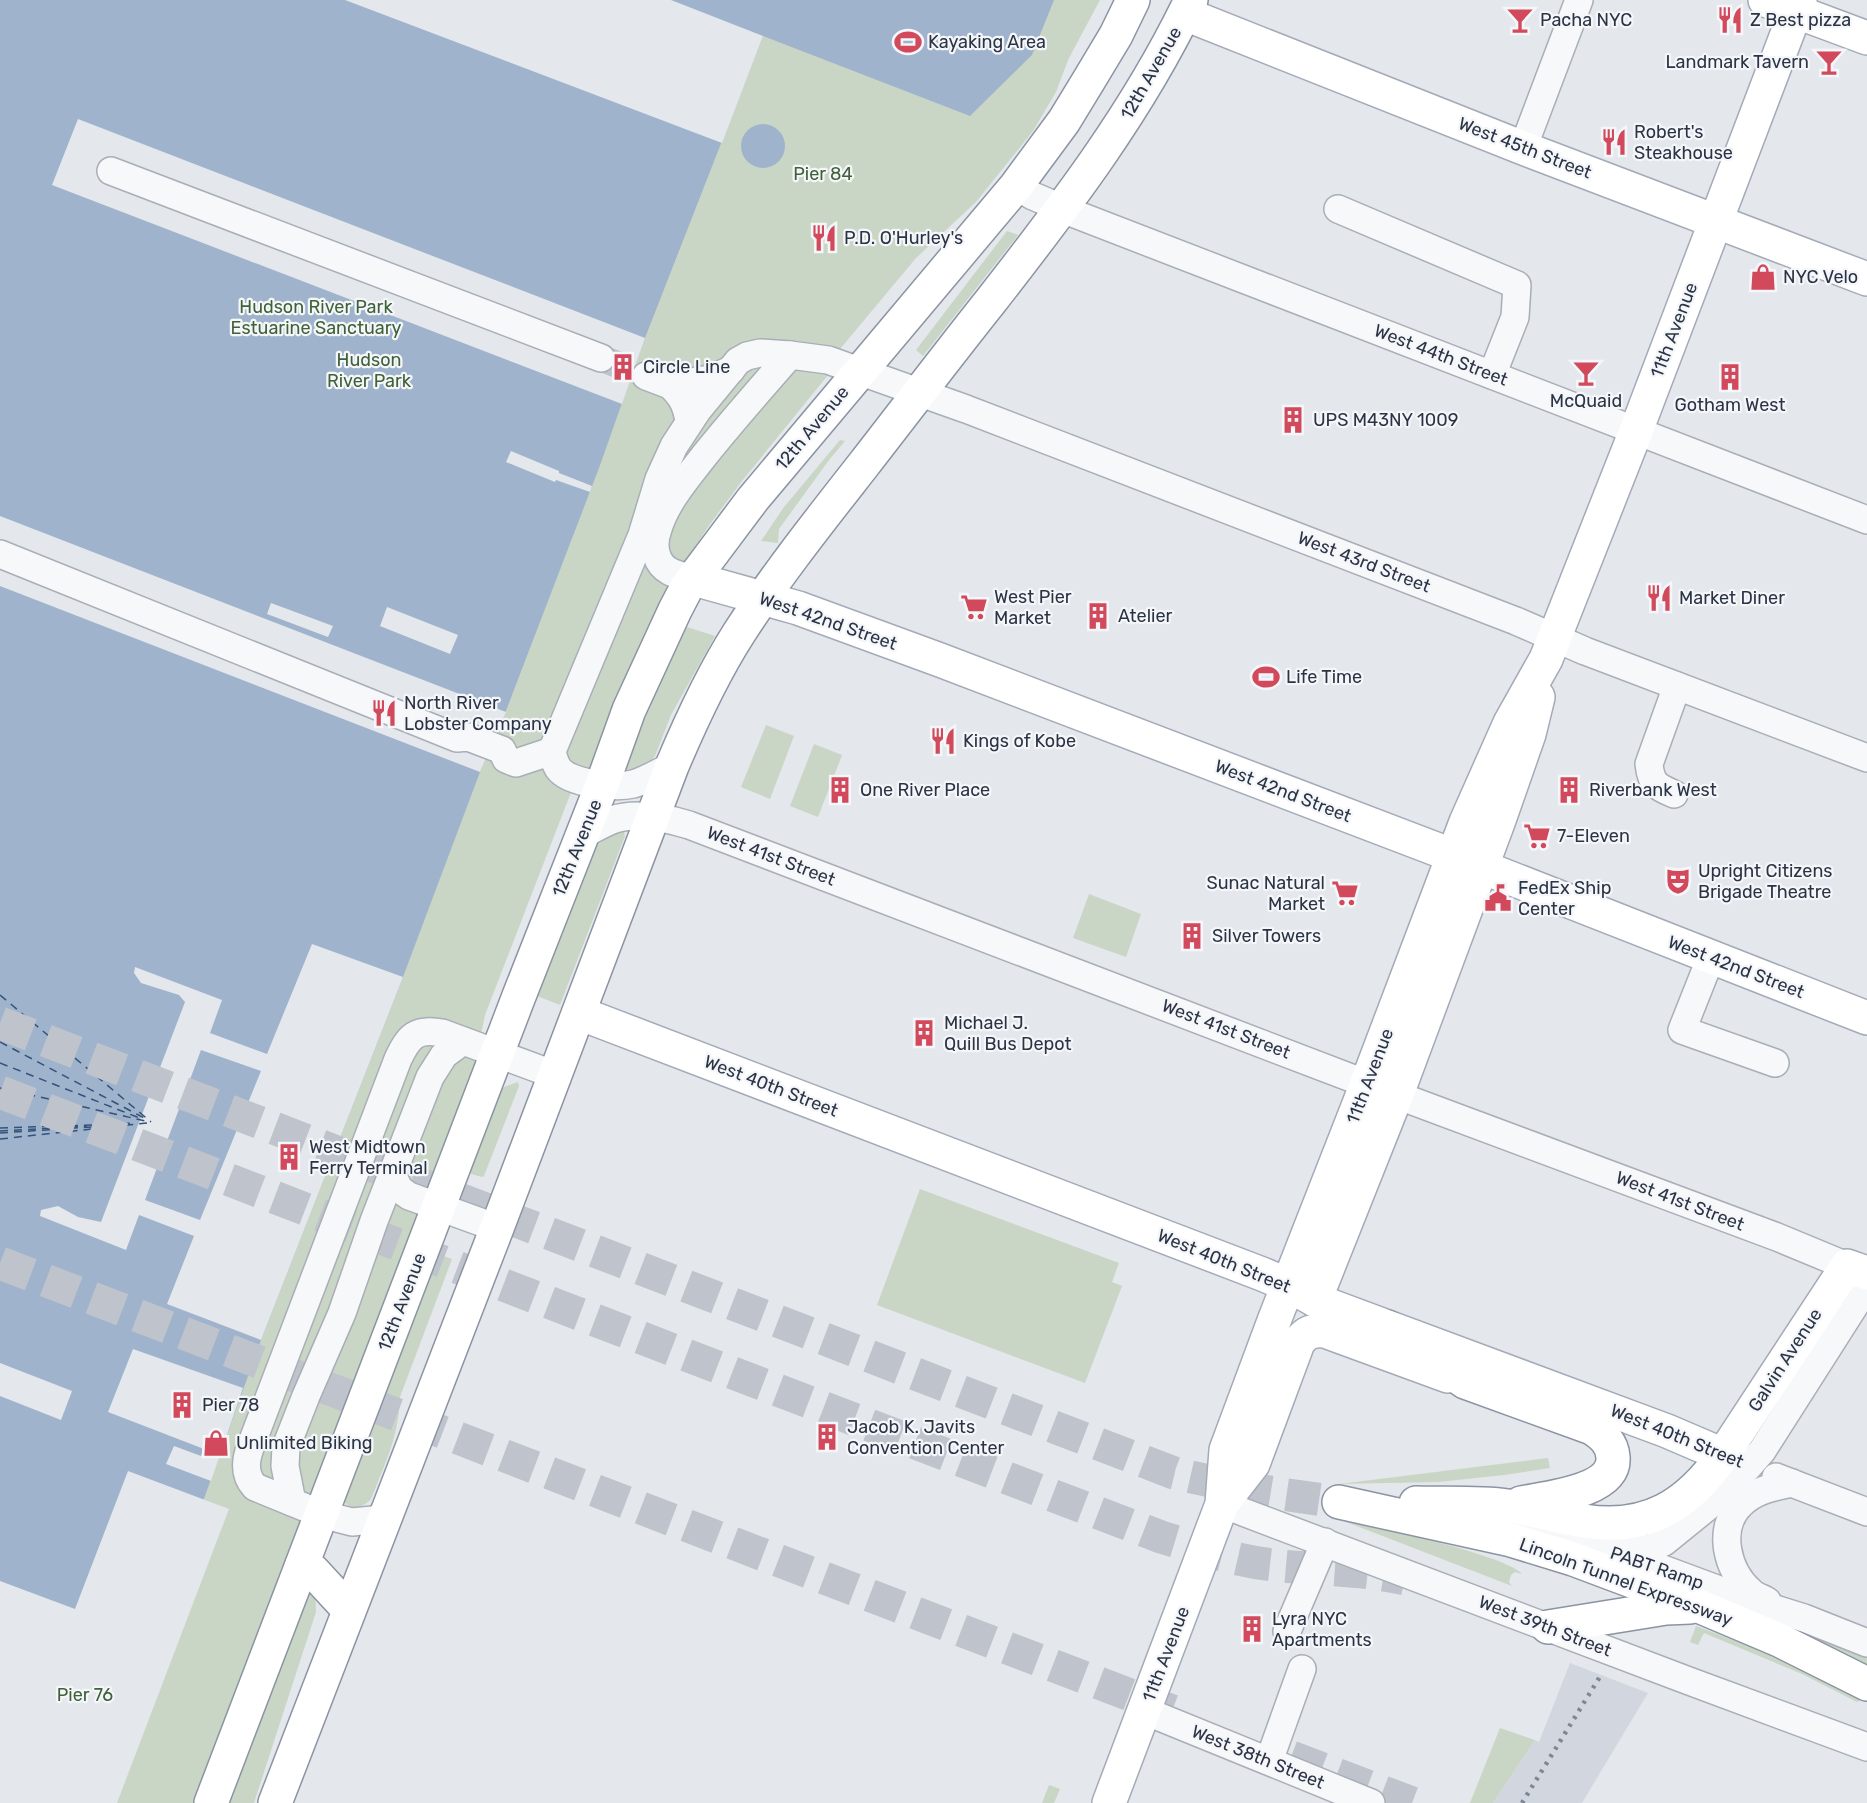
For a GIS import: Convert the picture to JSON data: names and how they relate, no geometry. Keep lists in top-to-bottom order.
{
  "streets": {
    "main road": [
      "12th Avenue",
      "West 45th Street",
      "11th Avenue",
      "West 42nd Street",
      "West 40th Street",
      "Galvin Avenue",
      "Lincoln Tunnel Expressway"
    ],
    "street": [
      "West 44th Street",
      "West 43rd Street",
      "West 41st Street",
      "PABT Ramp",
      "West 39th Street",
      "West 38th Street"
    ]
  },
  "crossings": [
    ["12th Avenue", "West 45th Street"],
    ["12th Avenue", "West 44th Street"],
    ["12th Avenue", "West 43rd Street"],
    ["12th Avenue", "West 42nd Street"],
    ["12th Avenue", "West 41st Street"],
    ["12th Avenue", "West 40th Street"],
    ["West 45th Street", "11th Avenue"],
    ["11th Avenue", "West 44th Street"],
    ["11th Avenue", "West 43rd Street"],
    ["11th Avenue", "West 42nd Street"],
    ["11th Avenue", "West 41st Street"],
    ["11th Avenue", "West 40th Street"],
    ["11th Avenue", "West 39th Street"],
    ["11th Avenue", "West 38th Street"],
    ["West 41st Street", "Galvin Avenue"],
    ["West 40th Street", "Galvin Avenue"],
    ["PABT Ramp", "Lincoln Tunnel Expressway"]
  ],
  "parks": [
    "Pier 84",
    "Hudson River Park Estuarine Sanctuary",
    "Hudson River Park",
    "Pier 76"
  ],
  "places": {
    "bar": ["Pacha NYC", "Landmark Tavern", "McQuaid"],
    "restaurant": [
      "Z Best pizza",
      "Robert's Steakhouse",
      "P.D. O'Hurley's",
      "Market Diner",
      "North River Lobster Company",
      "Kings of Kobe"
    ],
    "sports": ["Kayaking Area", "Life Time"],
    "shop": ["NYC Velo", "Unlimited Biking"],
    "building": [
      "Circle Line",
      "Gotham West",
      "UPS M43NY 1009",
      "Atelier",
      "One River Place",
      "Riverbank West",
      "Silver Towers",
      "Michael J. Quill Bus Depot",
      "West Midtown Ferry Terminal",
      "Pier 78",
      "Jacob K. Javits Convention Center",
      "Lyra NYC Apartments"
    ],
    "supermarket": ["West Pier Market", "7-Eleven", "Sunac Natural Market"],
    "theatre": ["Upright Citizens Brigade Theatre"],
    "public building": ["FedEx Ship Center"]
  }
}
